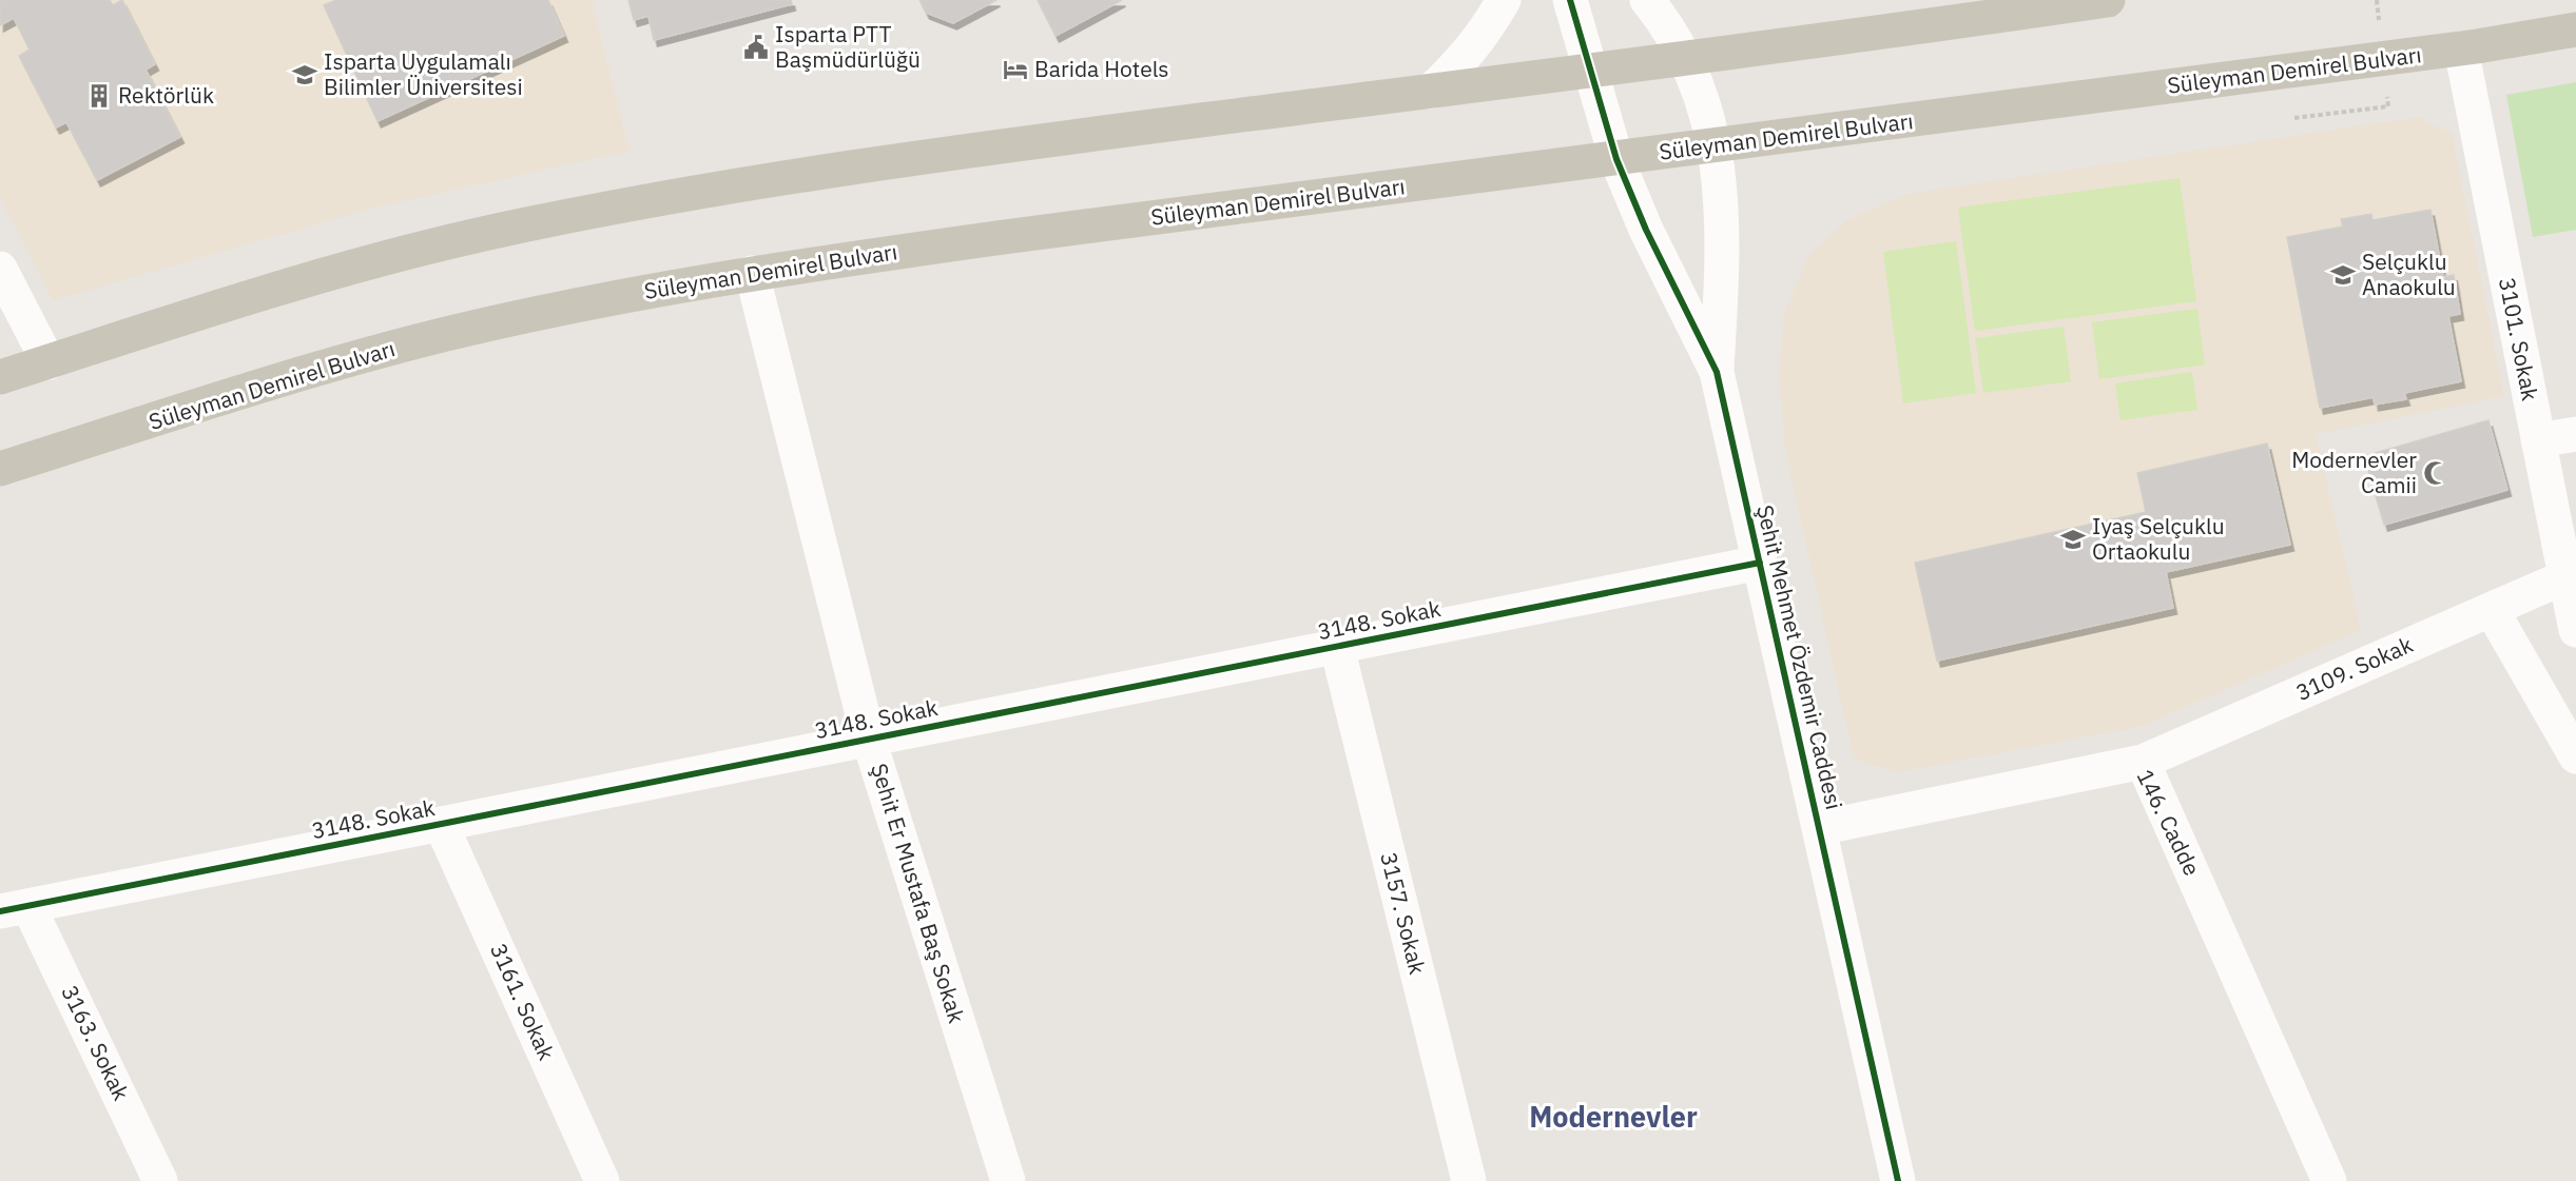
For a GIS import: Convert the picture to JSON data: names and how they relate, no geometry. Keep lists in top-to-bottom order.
{
  "streets": {
    "main road": ["Süleyman Demirel Bulvarı"],
    "street": [
      "3101. Sokak",
      "3148. Sokak",
      "Şehit Mehmet Özdemir Caddesi",
      "3109. Sokak",
      "146. Cadde",
      "Şehit Er Mustafa Baş Sokak",
      "3157. Sokak",
      "3161. Sokak",
      "3163. Sokak"
    ]
  },
  "crossings": [
    ["Süleyman Demirel Bulvarı", "3101. Sokak"],
    ["Süleyman Demirel Bulvarı", "Şehit Mehmet Özdemir Caddesi"],
    ["Süleyman Demirel Bulvarı", "Şehit Er Mustafa Baş Sokak"],
    ["3101. Sokak", "3109. Sokak"],
    ["3148. Sokak", "Şehit Mehmet Özdemir Caddesi"],
    ["3148. Sokak", "Şehit Er Mustafa Baş Sokak"],
    ["3148. Sokak", "3157. Sokak"],
    ["3148. Sokak", "3161. Sokak"],
    ["3148. Sokak", "3163. Sokak"],
    ["Şehit Mehmet Özdemir Caddesi", "146. Cadde"],
    ["3109. Sokak", "146. Cadde"]
  ],
  "districts": ["Modernevler"],
  "places": {
    "public building": ["Isparta PTT Başmüdürlüğü"],
    "hotel": ["Barida Hotels"],
    "school or university": ["Isparta Uygulamalı Bilimler Üniversitesi", "Selçuklu Anaokulu", "Iyaş Selçuklu Ortaokulu"],
    "building": ["Rektörlük"],
    "mosque": ["Modernevler Camii"]
  }
}
